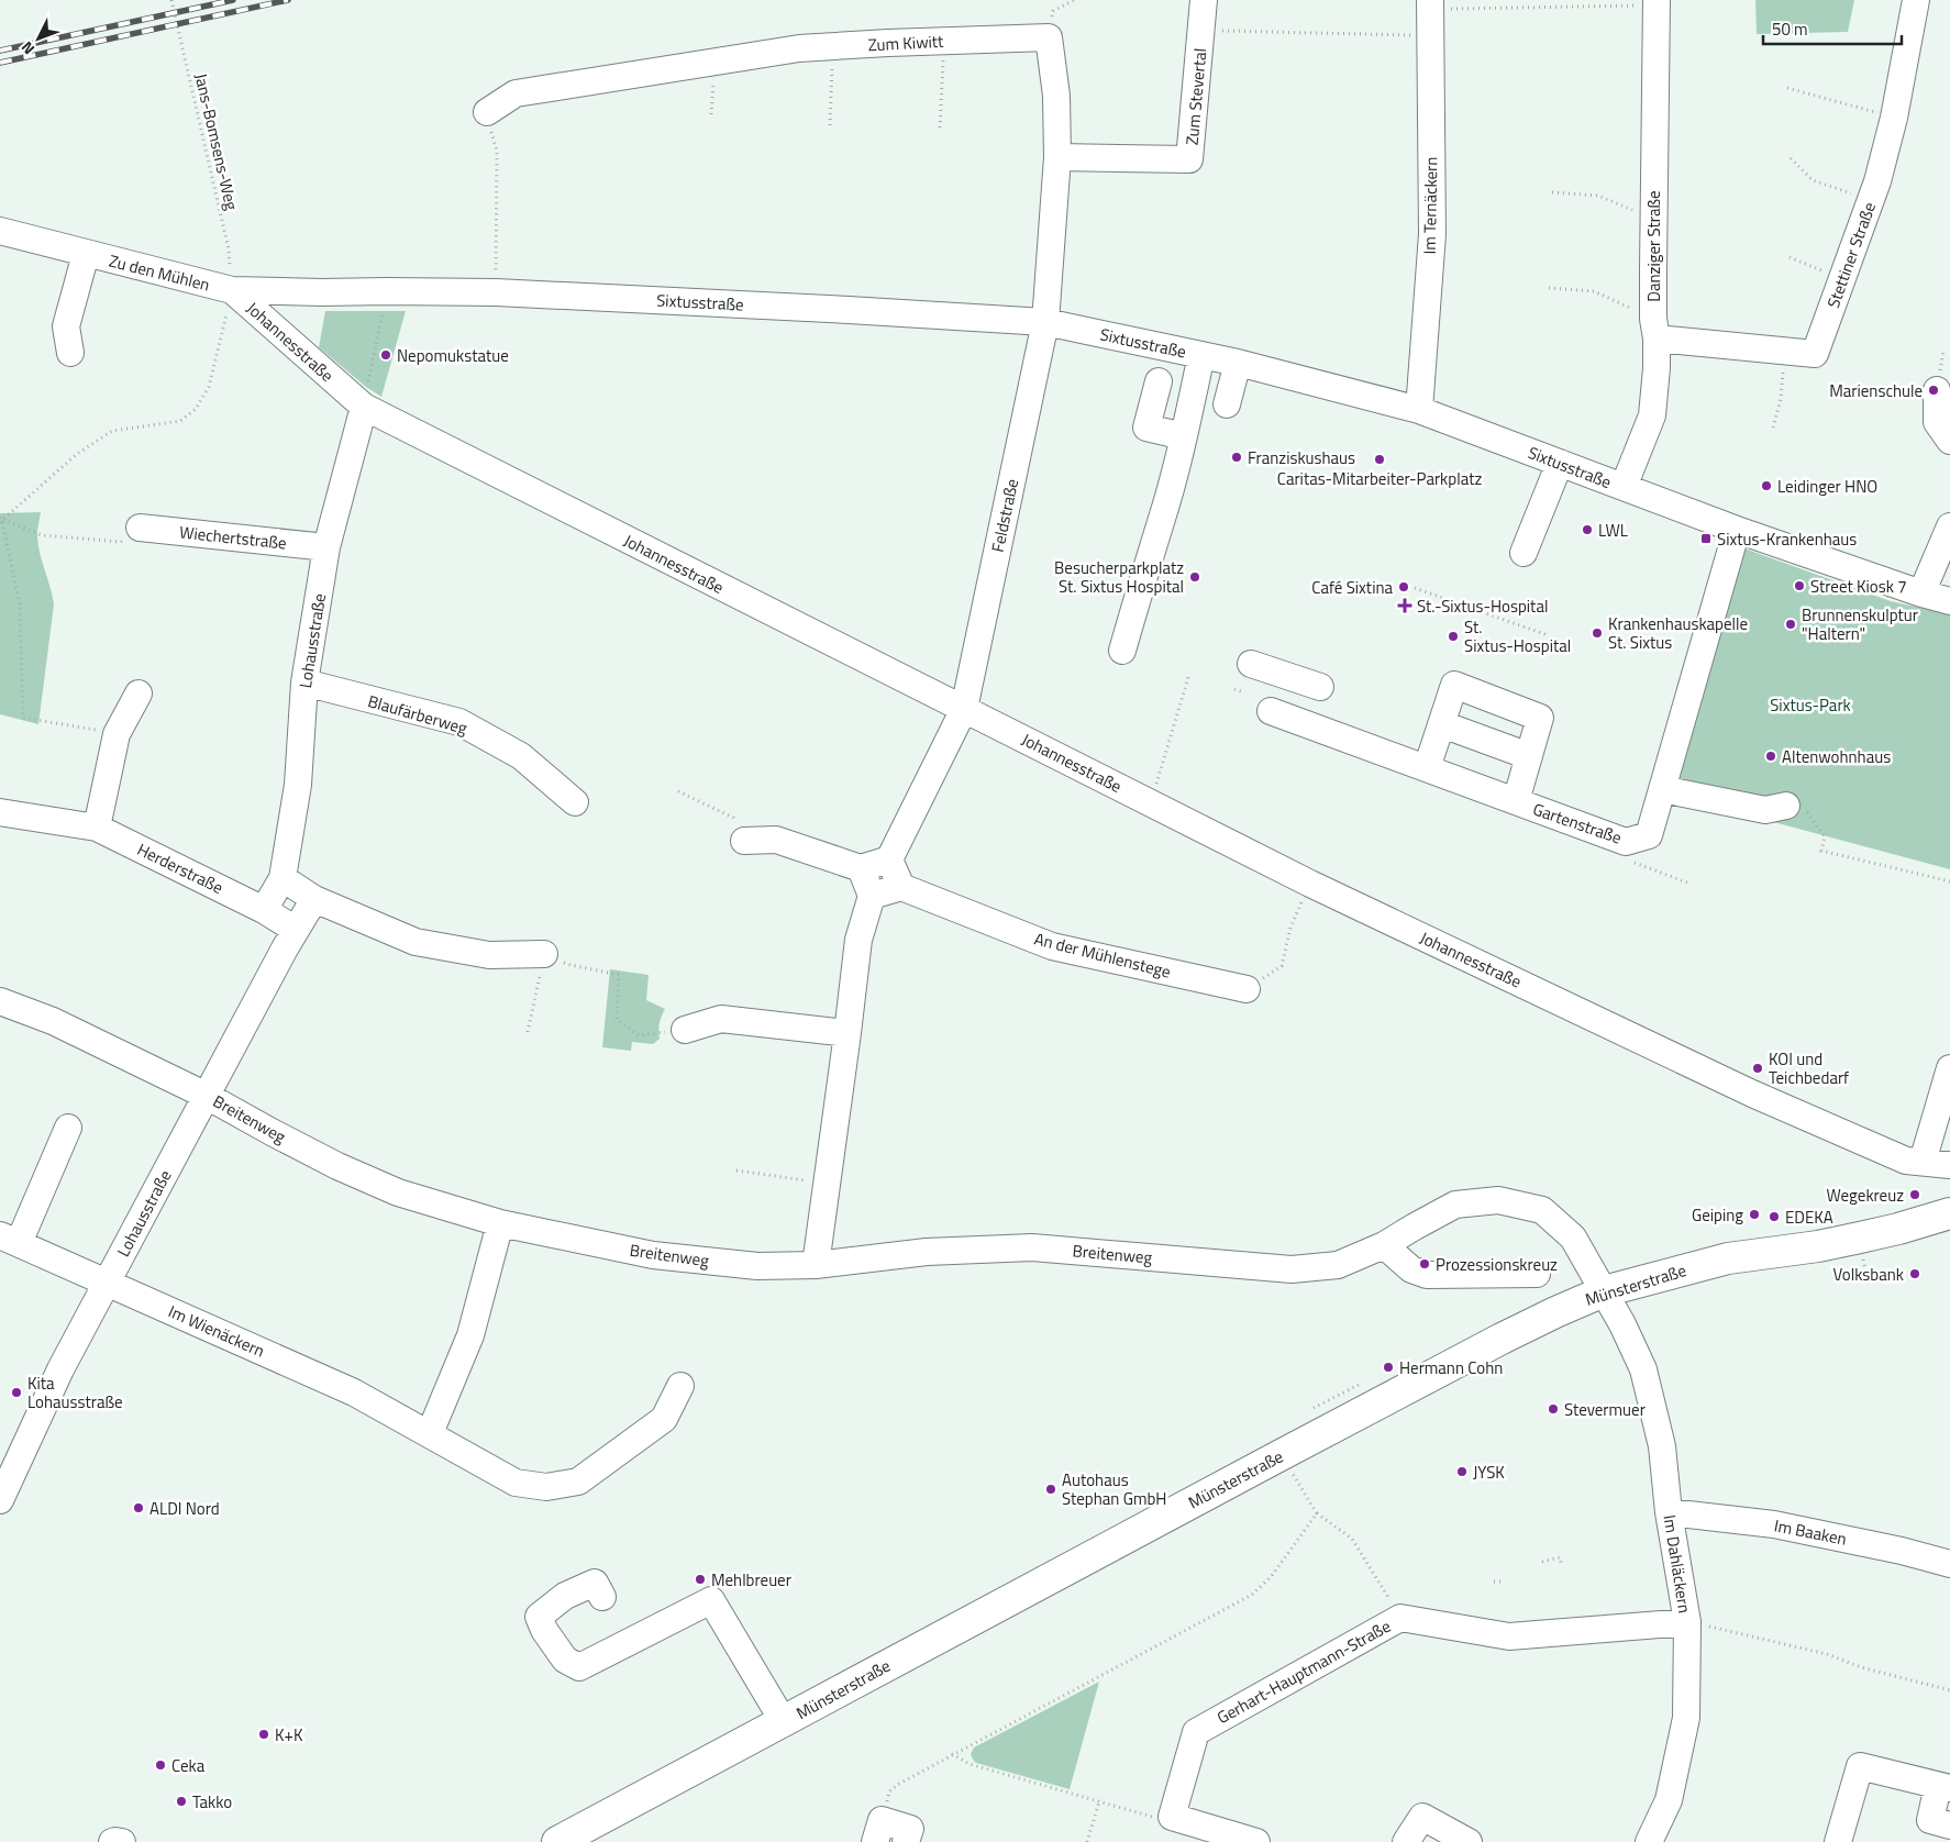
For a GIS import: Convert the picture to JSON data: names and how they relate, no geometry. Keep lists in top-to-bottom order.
{
  "streets": {
    "main road": ["Münsterstraße"],
    "street": [
      "Zum Kiwitt",
      "Zum Stevertal",
      "Im Ternäckern",
      "Danziger Straße",
      "Stettiner Straße",
      "Zu den Mühlen",
      "Sixtusstraße",
      "Johannesstraße",
      "Feldstraße",
      "Wiechertstraße",
      "Lohausstraße",
      "Blaufärberweg",
      "Gartenstraße",
      "Herderstraße",
      "An der Mühlenstege",
      "Breitenweg",
      "Im Wienäckern",
      "Im Baaken",
      "Im Dahläckern",
      "Gerhart-Hauptmann-Straße"
    ],
    "path": ["Jans-Bomsens-Weg"]
  },
  "crossings": [
    ["Zum Kiwitt", "Zum Stevertal"],
    ["Zum Kiwitt", "Sixtusstraße"],
    ["Zum Kiwitt", "Feldstraße"],
    ["Jans-Bomsens-Weg", "Zu den Mühlen"],
    ["Jans-Bomsens-Weg", "Sixtusstraße"],
    ["Jans-Bomsens-Weg", "Johannesstraße"],
    ["Im Ternäckern", "Sixtusstraße"],
    ["Danziger Straße", "Stettiner Straße"],
    ["Danziger Straße", "Sixtusstraße"],
    ["Zu den Mühlen", "Sixtusstraße"],
    ["Zu den Mühlen", "Johannesstraße"],
    ["Sixtusstraße", "Johannesstraße"],
    ["Sixtusstraße", "Feldstraße"],
    ["Sixtusstraße", "Gartenstraße"],
    ["Johannesstraße", "Feldstraße"],
    ["Johannesstraße", "Lohausstraße"],
    ["Wiechertstraße", "Lohausstraße"],
    ["Lohausstraße", "Blaufärberweg"],
    ["Lohausstraße", "Herderstraße"],
    ["Lohausstraße", "Breitenweg"],
    ["Lohausstraße", "Im Wienäckern"],
    ["Breitenweg", "Münsterstraße"],
    ["Breitenweg", "Im Dahläckern"],
    ["Münsterstraße", "Im Dahläckern"],
    ["Im Baaken", "Im Dahläckern"],
    ["Im Dahläckern", "Gerhart-Hauptmann-Straße"]
  ],
  "parks": ["Sixtus-Park"],
  "places": {
    "other": [
      "Nepomukstatue",
      "Marienschule",
      "Franziskushaus",
      "Caritas-Mitarbeiter-Parkplatz",
      "Leidinger HNO",
      "LWL",
      "Besucherparkplatz St. Sixtus Hospital",
      "Street Kiosk 7",
      "Café Sixtina",
      "Brunnenskulptur \"Haltern\"",
      "Krankenhauskapelle St. Sixtus",
      "St. Sixtus-Hospital",
      "Altenwohnhaus",
      "KOI und Teichbedarf",
      "Wegekreuz",
      "Geiping",
      "EDEKA",
      "Prozessionskreuz",
      "Volksbank",
      "Hermann Cohn",
      "Kita Lohausstraße",
      "Stevermuer",
      "JYSK",
      "Autohaus Stephan GmbH",
      "ALDI Nord",
      "Mehlbreuer",
      "K+K",
      "Ceka",
      "Takko"
    ],
    "transit": ["Sixtus-Krankenhaus"],
    "health": ["St.-Sixtus-Hospital"]
  },
  "scale_bar": "50 m",
  "north": "bottom left"
}
